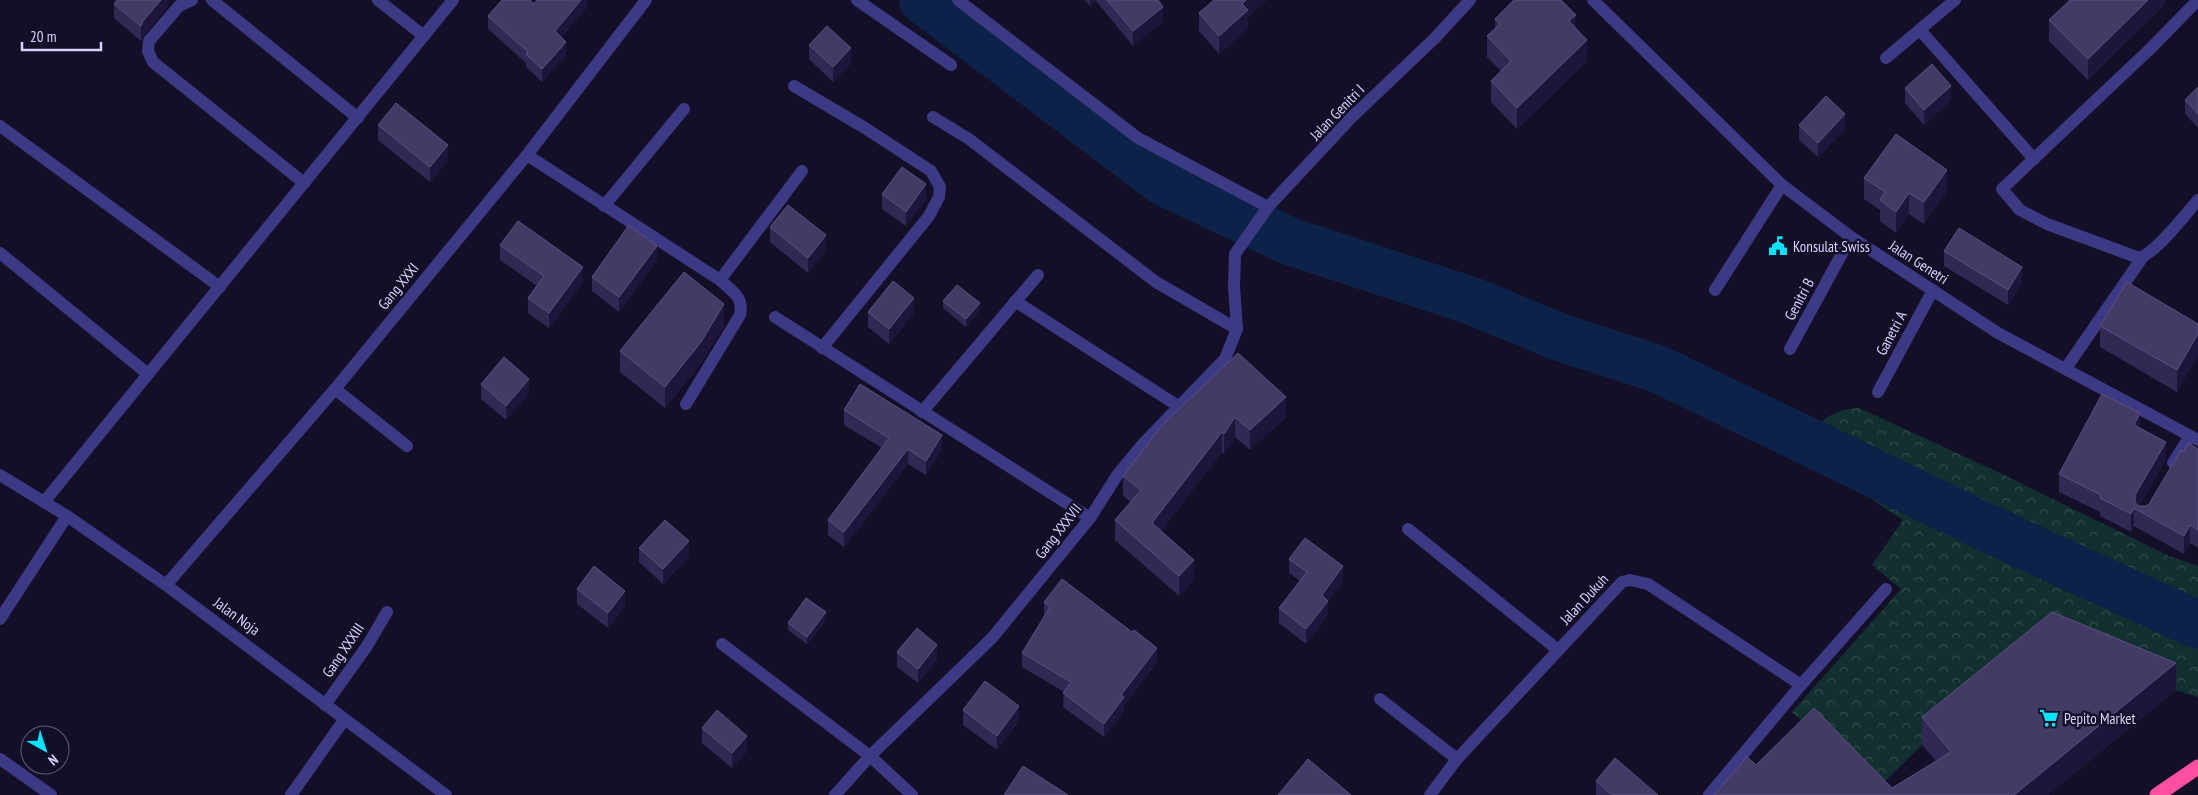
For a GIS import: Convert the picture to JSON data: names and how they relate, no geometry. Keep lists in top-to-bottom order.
{
  "streets": {
    "street": [
      "Jalan Genitri I",
      "Jalan Genetri",
      "Gang XXXI",
      "Genitri B",
      "Ganetri A",
      "Gang XXXVII",
      "Jalan Dukuh",
      "Jalan Noja",
      "Gang XXXIII"
    ]
  },
  "crossings": [
    ["Jalan Genitri I", "Gang XXXVII"],
    ["Jalan Genetri", "Genitri B"],
    ["Jalan Genetri", "Ganetri A"],
    ["Gang XXXI", "Jalan Noja"],
    ["Jalan Noja", "Gang XXXIII"]
  ],
  "places": {
    "public building": ["Konsulat Swiss"],
    "supermarket": ["Pepito Market"]
  },
  "scale_bar": "20 m",
  "north": "bottom right"
}
